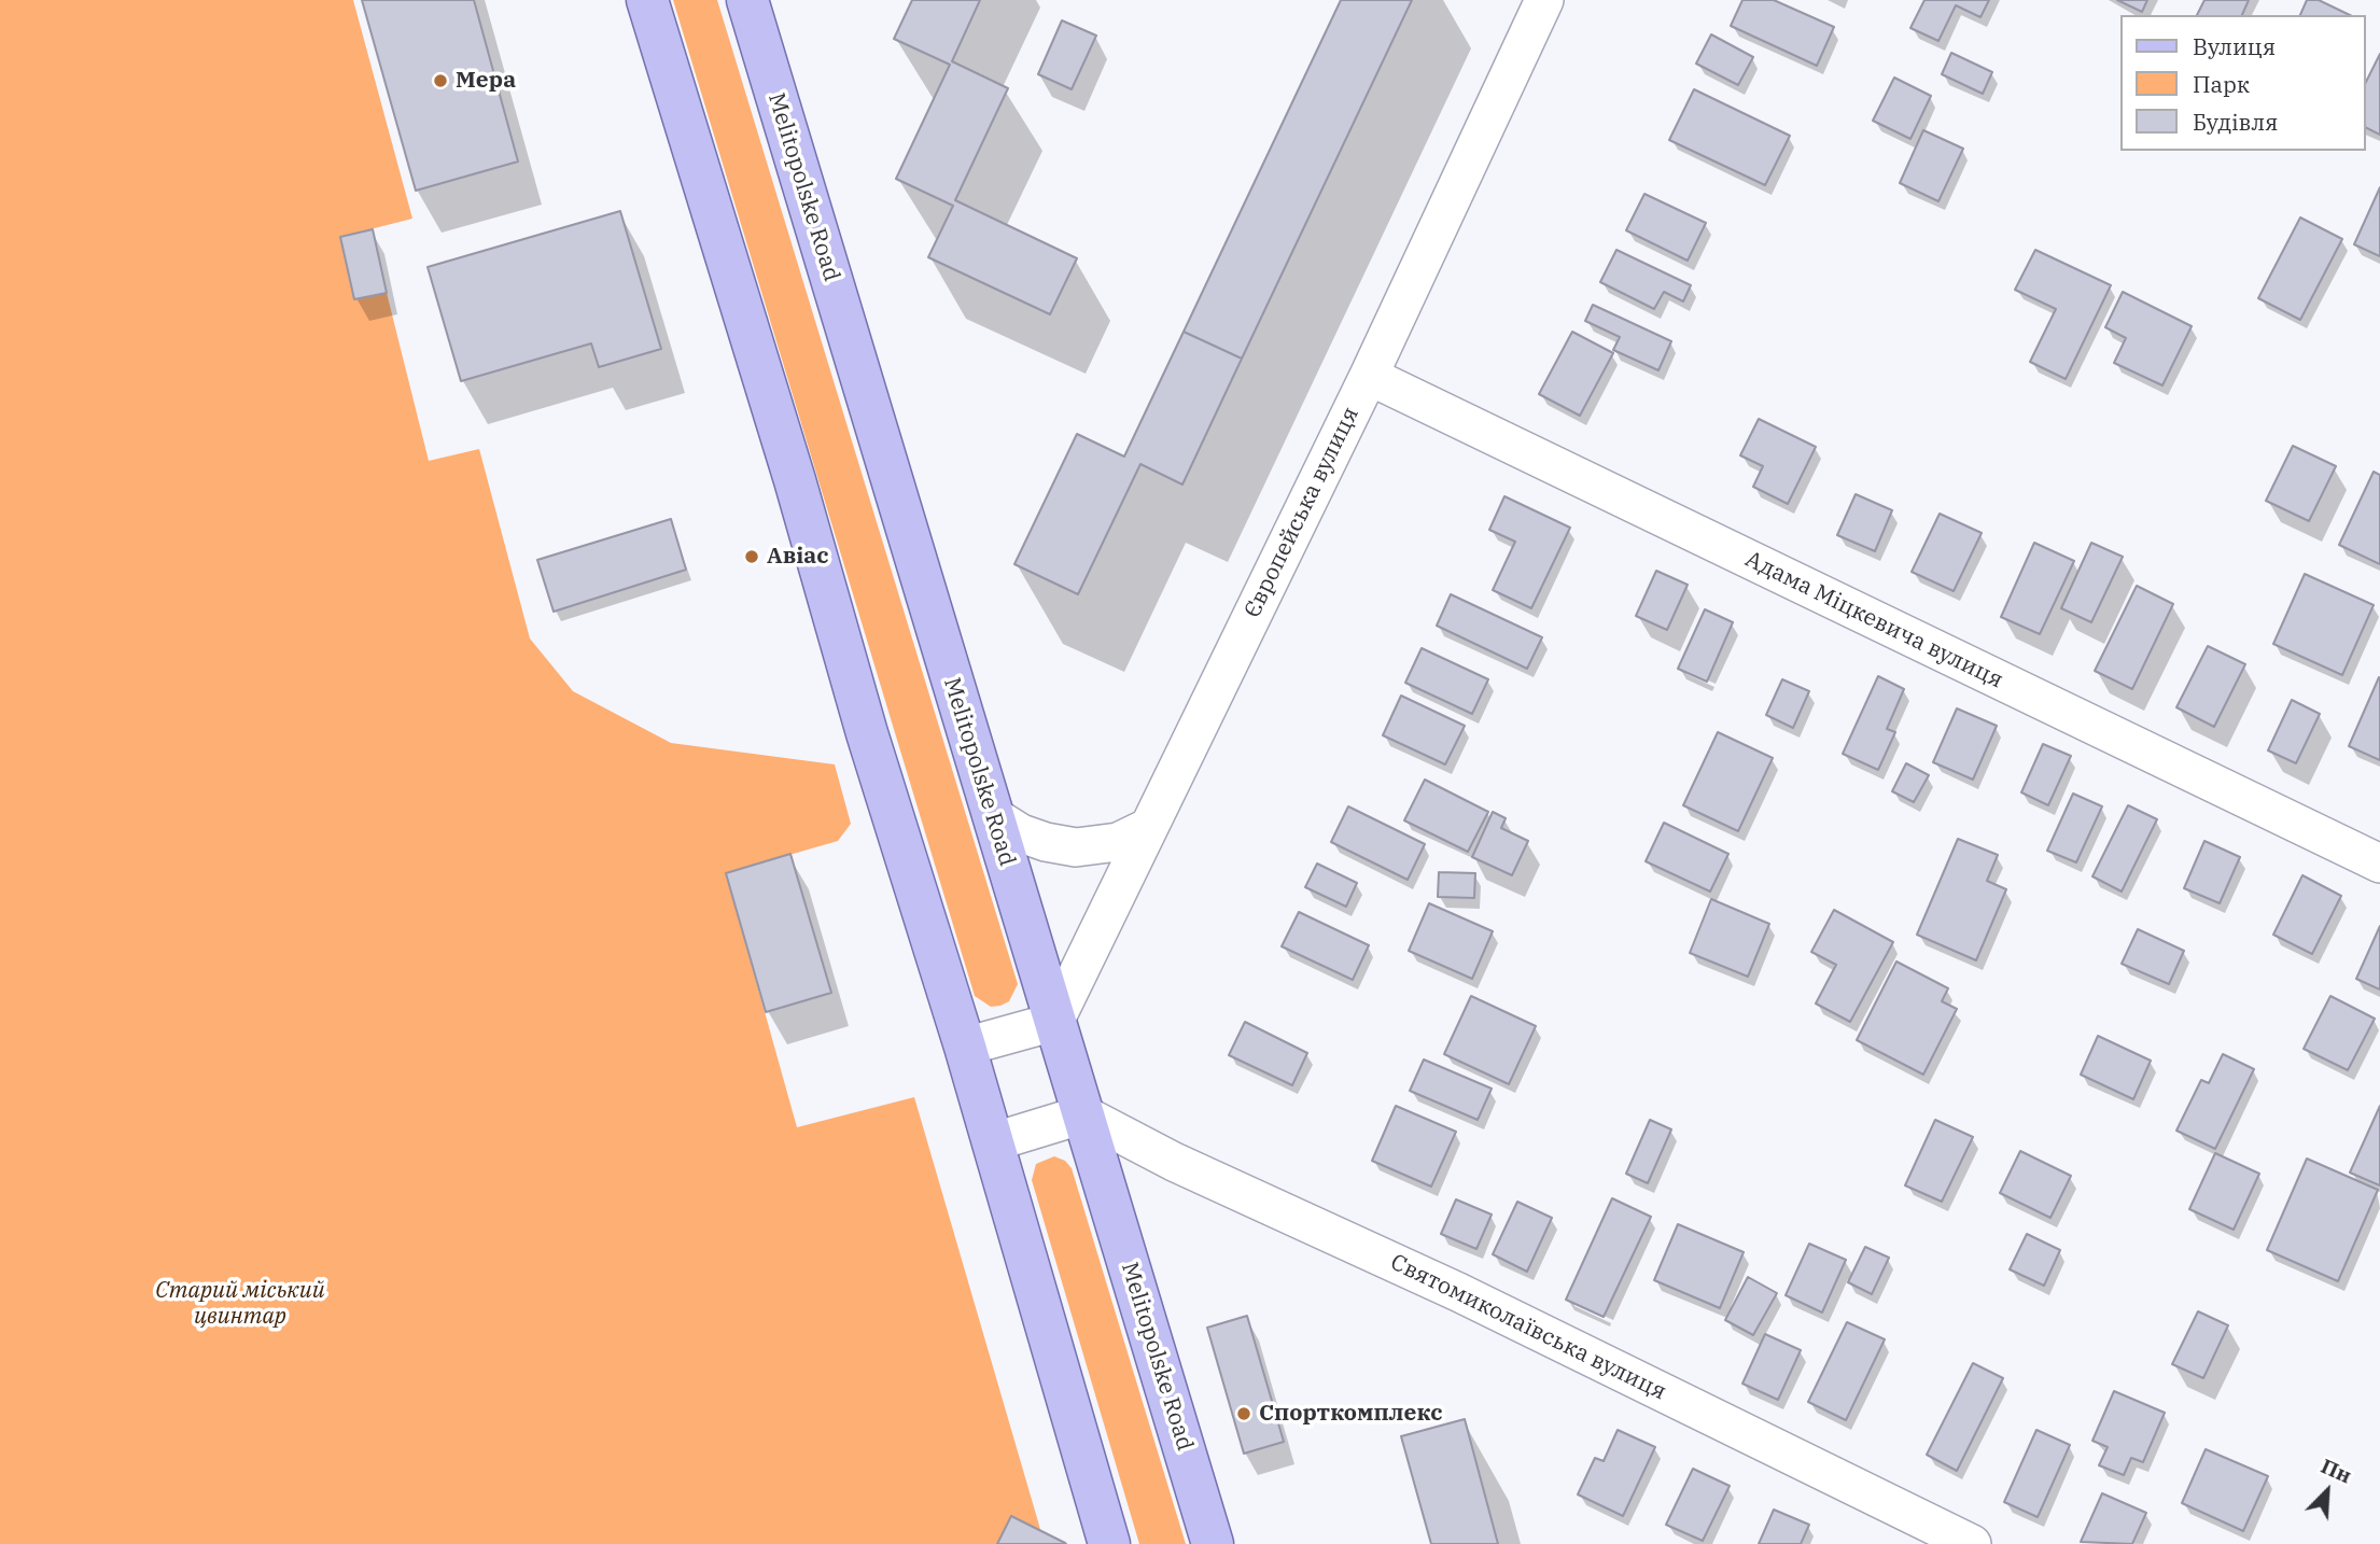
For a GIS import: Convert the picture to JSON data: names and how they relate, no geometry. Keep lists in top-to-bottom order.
{
  "streets": {
    "main road": ["Melitopolske Road"],
    "street": ["Європейська вулиця", "Адама Міцкевича вулиця", "Святомиколаївська вулиця"]
  },
  "crossings": [
    ["Melitopolske Road", "Європейська вулиця"],
    ["Melitopolske Road", "Святомиколаївська вулиця"],
    ["Європейська вулиця", "Адама Міцкевича вулиця"]
  ],
  "parks": ["Старий міський цвинтар"],
  "places": ["Мера", "Авіас", "Спорткомплекс"],
  "legend": ["Вулиця", "Парк", "Будівля"],
  "north": "top right"
}
